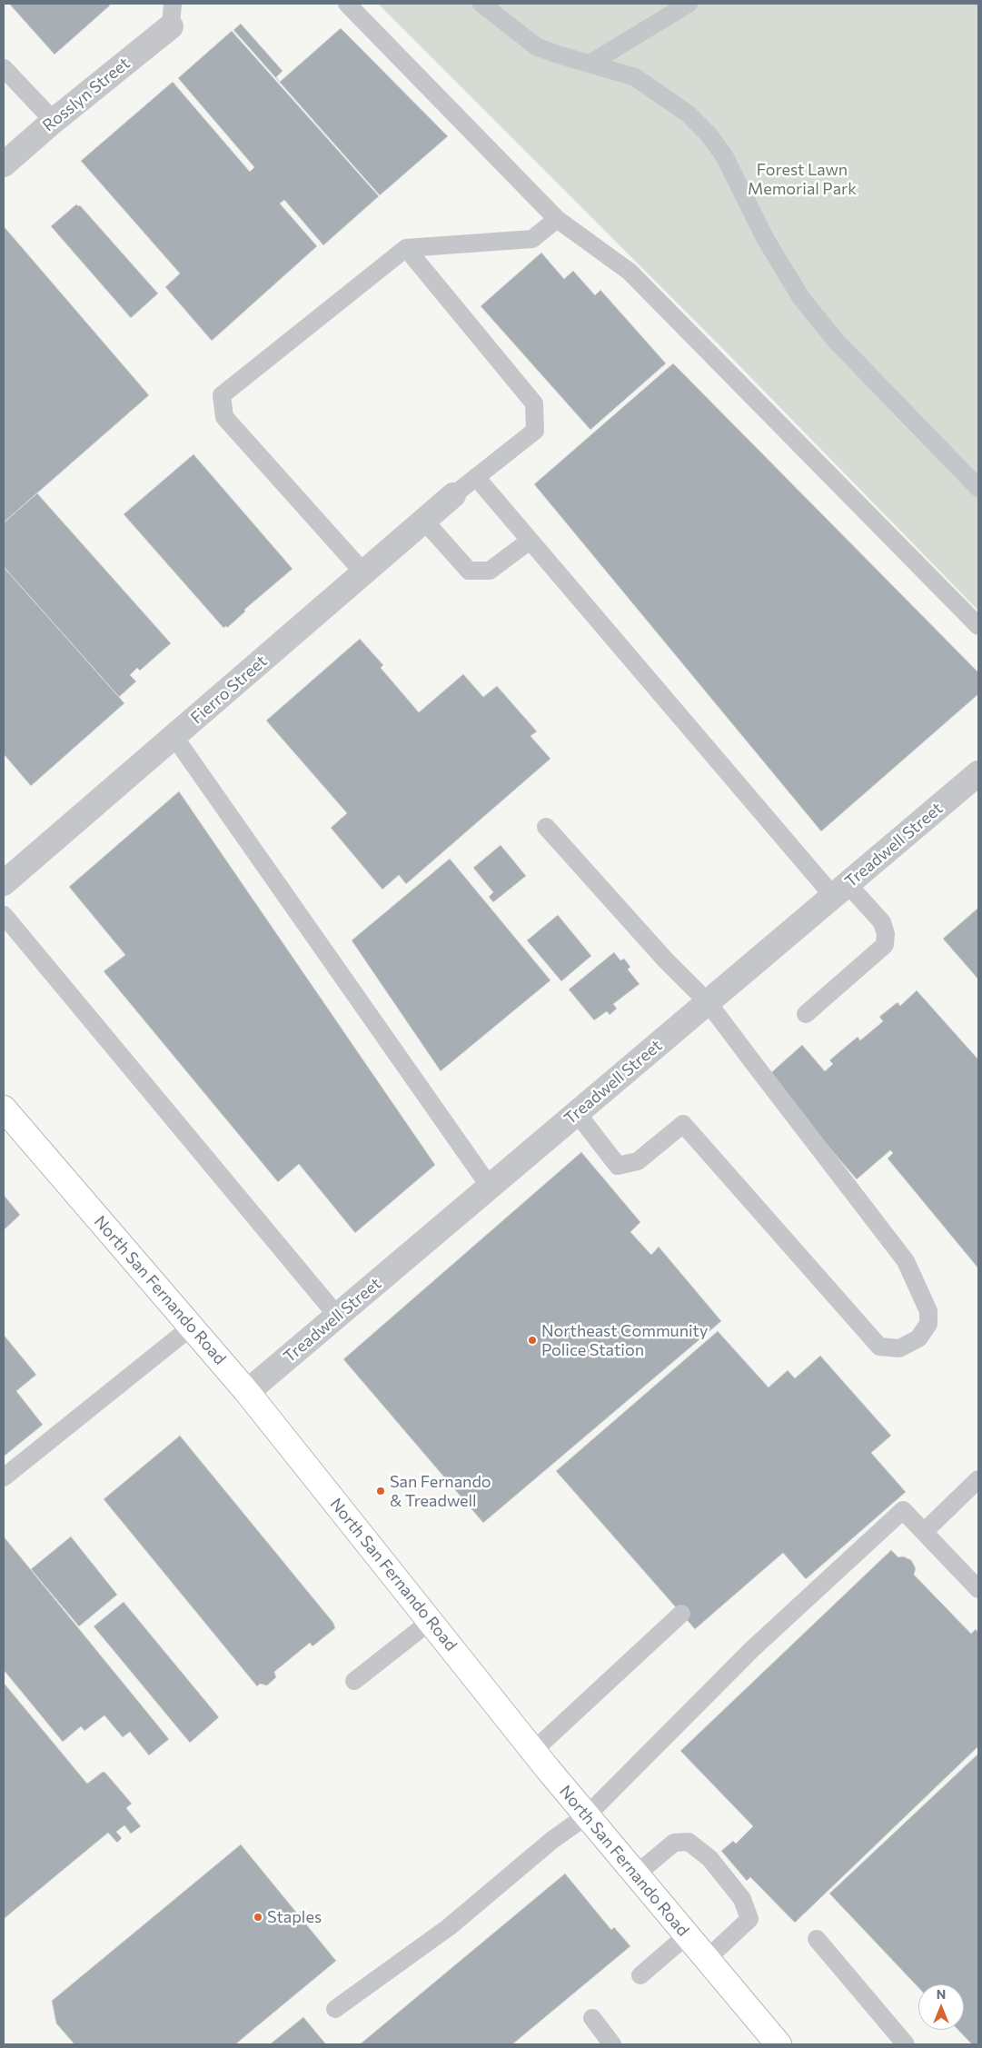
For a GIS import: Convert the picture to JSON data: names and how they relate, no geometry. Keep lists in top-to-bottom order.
{
  "streets": {
    "main road": ["North San Fernando Road"],
    "street": ["Rosslyn Street", "Fierro Street", "Treadwell Street"]
  },
  "crossings": [
    ["Treadwell Street", "North San Fernando Road"]
  ],
  "parks": ["Forest Lawn Memorial Park"],
  "places": ["Northeast Community Police Station", "San Fernando & Treadwell", "Staples"],
  "north": "top"
}
